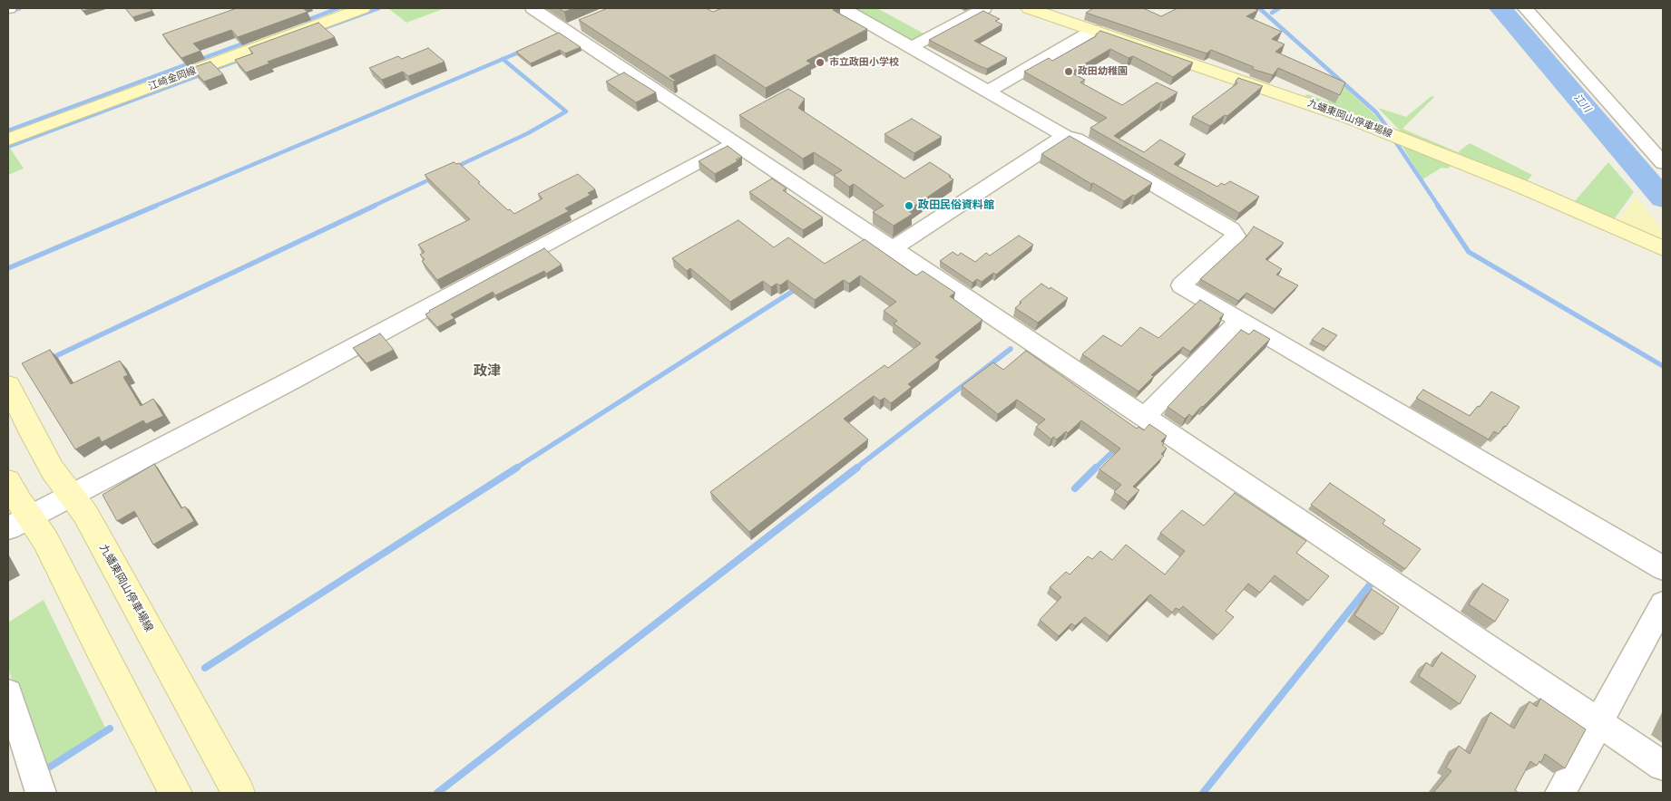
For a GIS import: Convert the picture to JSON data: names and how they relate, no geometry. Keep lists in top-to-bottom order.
{
  "streets": {
    "main road": ["江崎金岡線", "九蟠東岡山停車場線"]
  },
  "districts": ["政津"],
  "water": ["江川"],
  "places": ["市立政田小学校", "政田幼稚園", "政田民俗資料館"]
}
